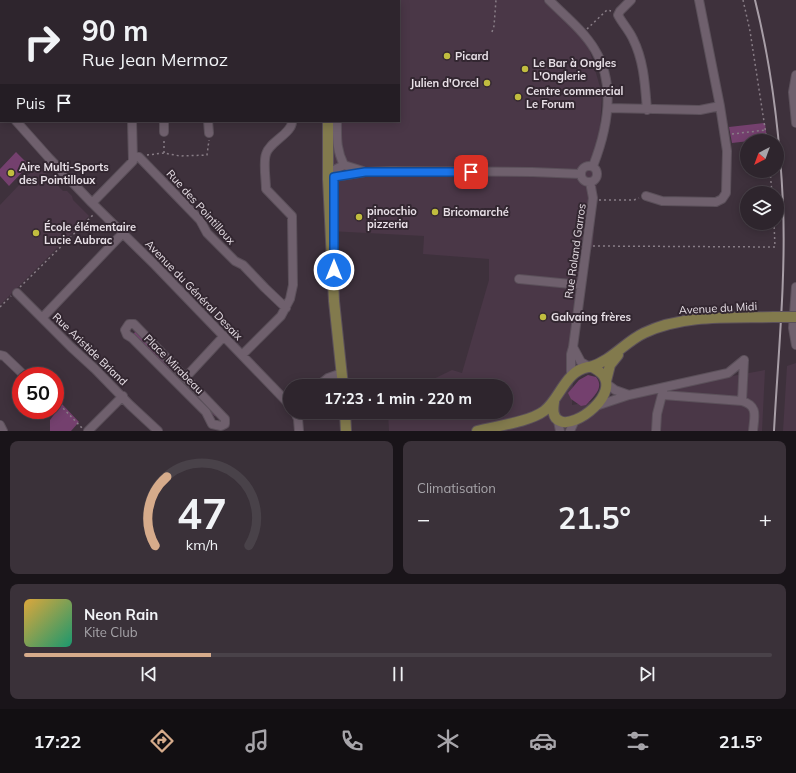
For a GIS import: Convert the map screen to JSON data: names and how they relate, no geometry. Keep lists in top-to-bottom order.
{
  "streets": {
    "main road": ["Avenue du Midi"],
    "street": [
      "Rue des Pointilloux",
      "Rue Roland Garros",
      "Avenue du Général Desaix",
      "Rue Aristide Briand",
      "Place Mirabeau"
    ]
  },
  "crossings": [
    ["Rue Roland Garros", "Avenue du Midi"],
    ["Avenue du Général Desaix", "Rue Aristide Briand"],
    ["Avenue du Général Desaix", "Place Mirabeau"]
  ],
  "places": [
    "Picard",
    "Le Bar à Ongles L'Onglerie",
    "Julien d'Orcel",
    "Centre commercial Le Forum",
    "Aire Multi-Sports des Pointilloux",
    "Bricomarché",
    "pinocchio pizzeria",
    "École élémentaire Lucie Aubrac",
    "Galvaing frères"
  ],
  "north": "bottom left",
  "page": {
    "turn": ["90 m", "Rue Jean Mermoz"],
    "then": "Puis",
    "limit": "50",
    "trip": "17:23 · 1 min · 220 m",
    "tile": "Climatisation",
    "heat": ["−", "21.5°", "+"],
    "song": ["Neon Rain", "Kite Club"],
    "tabs": ["17:22", "21.5°"],
    "gauge": ["47", "km/h"]
  }
}
